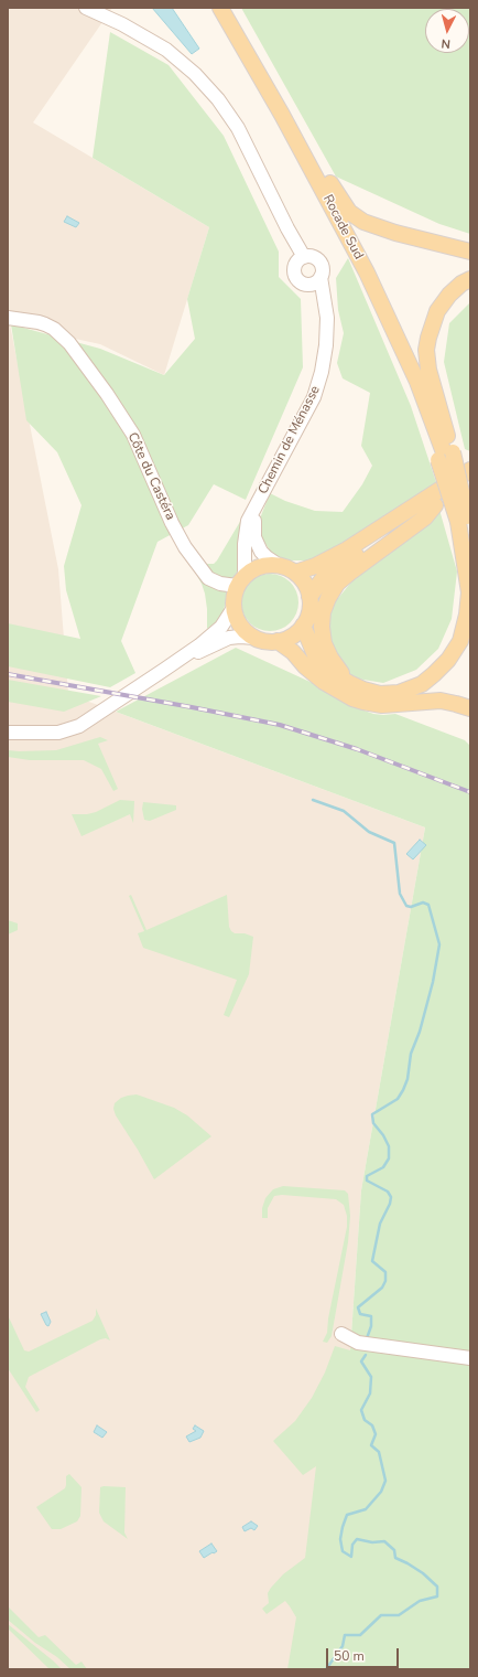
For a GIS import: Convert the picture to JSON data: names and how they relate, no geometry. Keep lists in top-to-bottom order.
{
  "streets": {
    "main road": ["Rocade Sud"],
    "street": ["Chemin de Ménasse", "Côte du Castéra"]
  },
  "crossings": [
    ["Chemin de Ménasse", "Côte du Castéra"]
  ],
  "scale_bar": "50 m",
  "north": "bottom"
}
